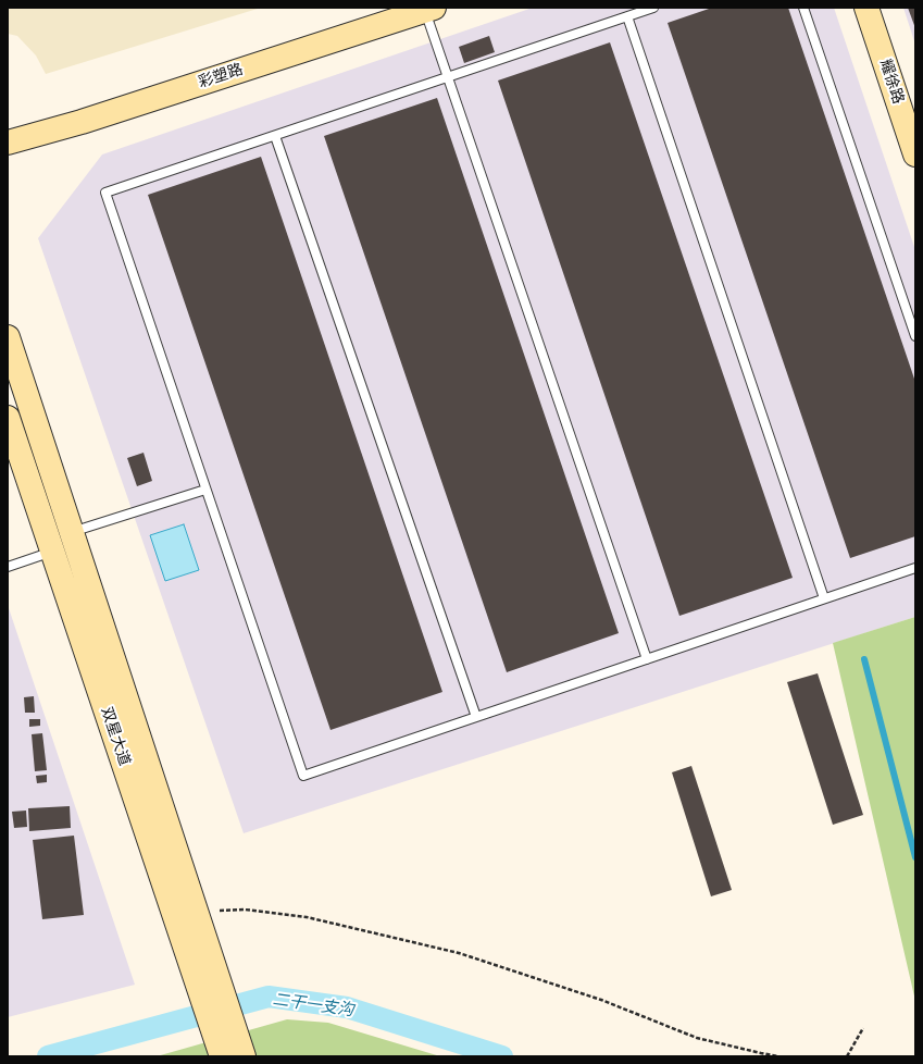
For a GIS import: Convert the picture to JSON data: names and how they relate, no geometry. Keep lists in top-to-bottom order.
{
  "streets": {
    "street": ["彩塑路", "耀徐路", "双星大道"]
  },
  "water": ["二干一支沟"]
}
